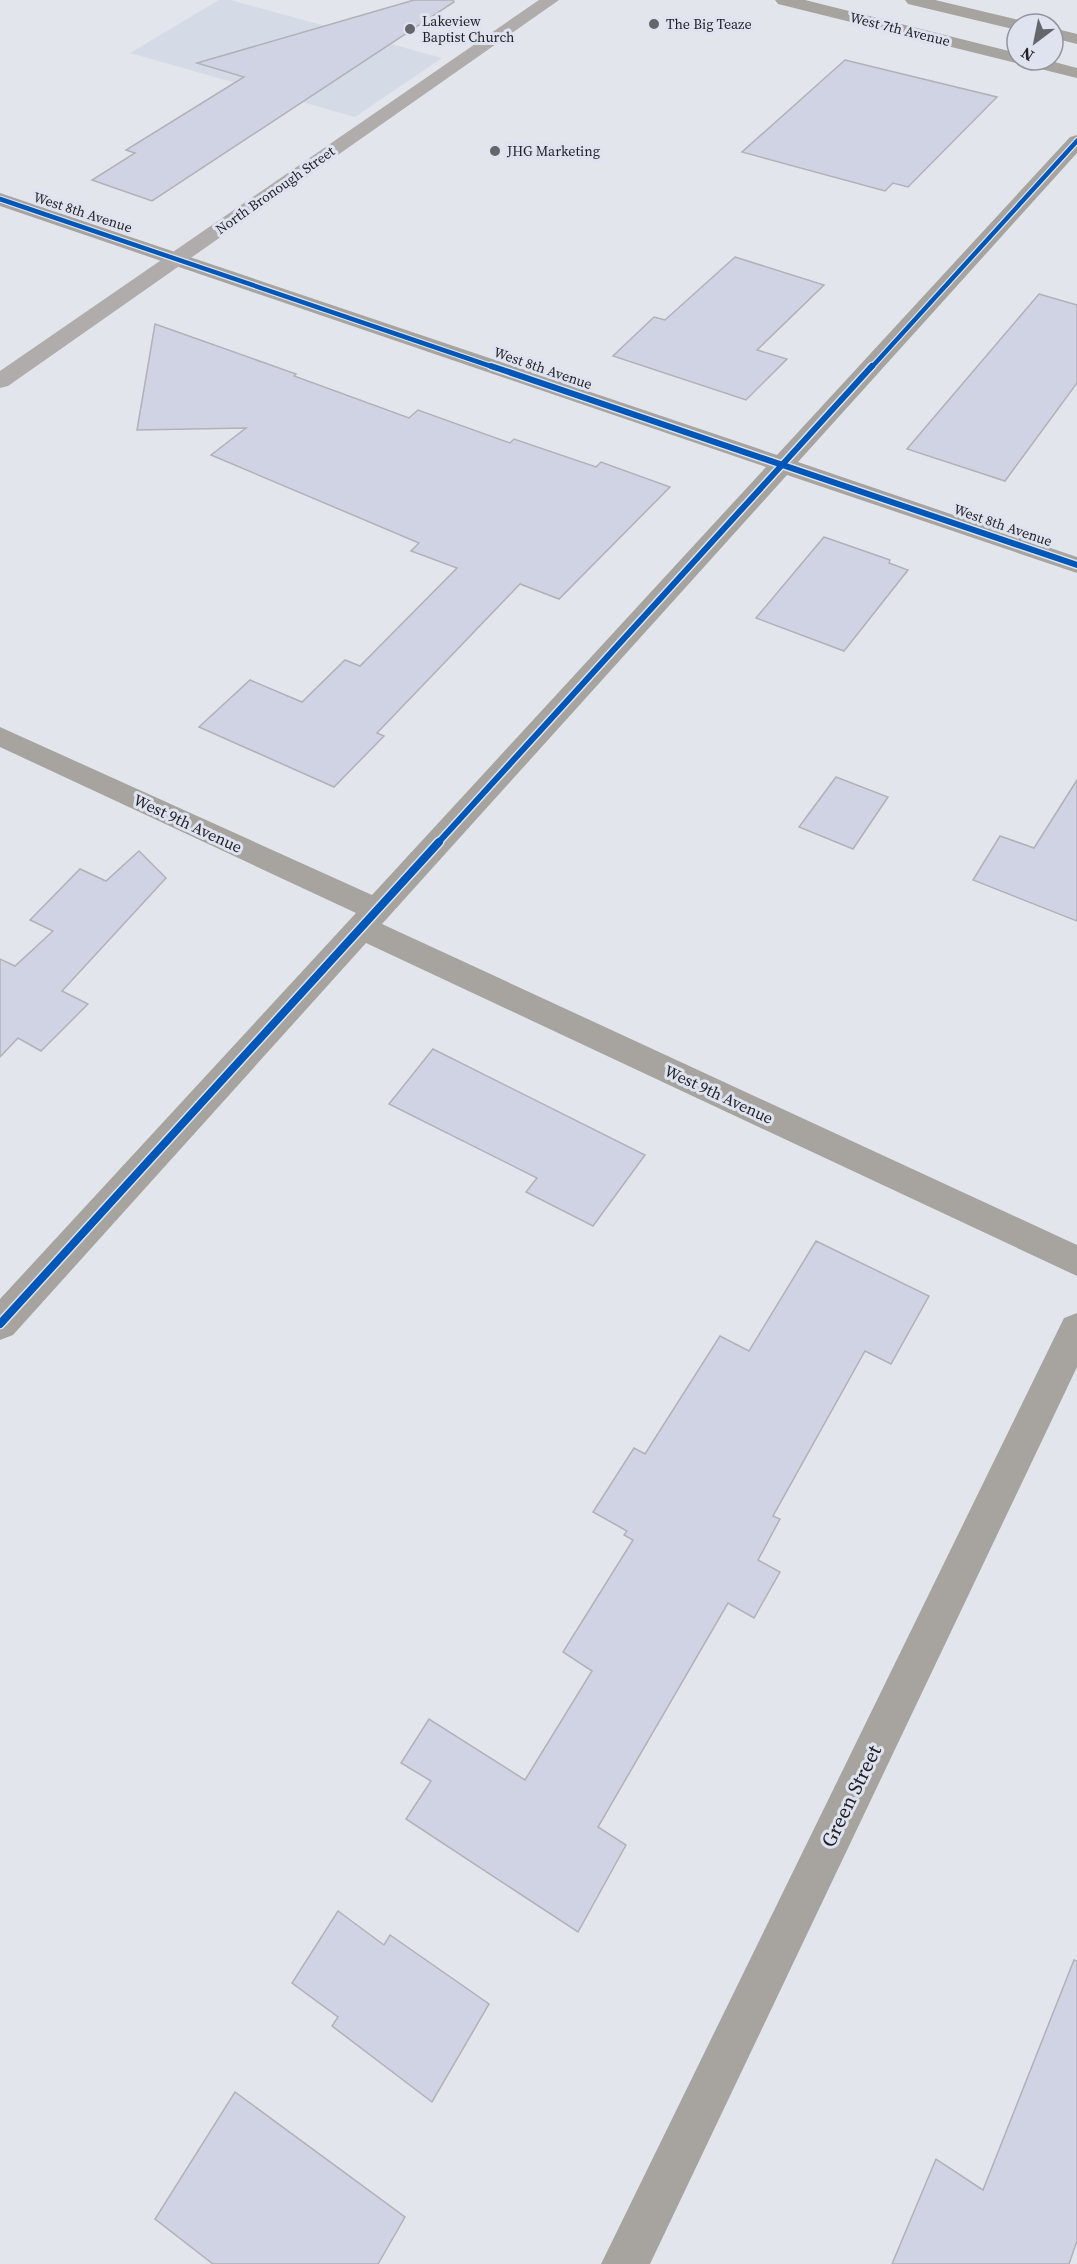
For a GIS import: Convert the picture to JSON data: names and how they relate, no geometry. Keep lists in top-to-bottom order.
{
  "streets": {
    "main road": ["North Bronough Street"],
    "street": [
      "West 7th Avenue",
      "West 8th Avenue",
      "West 9th Avenue",
      "Green Street"
    ]
  },
  "crossings": [
    ["North Bronough Street", "West 8th Avenue"]
  ],
  "places": ["The Big Teaze", "Lakeview Baptist Church", "JHG Marketing"],
  "north": "bottom left"
}
